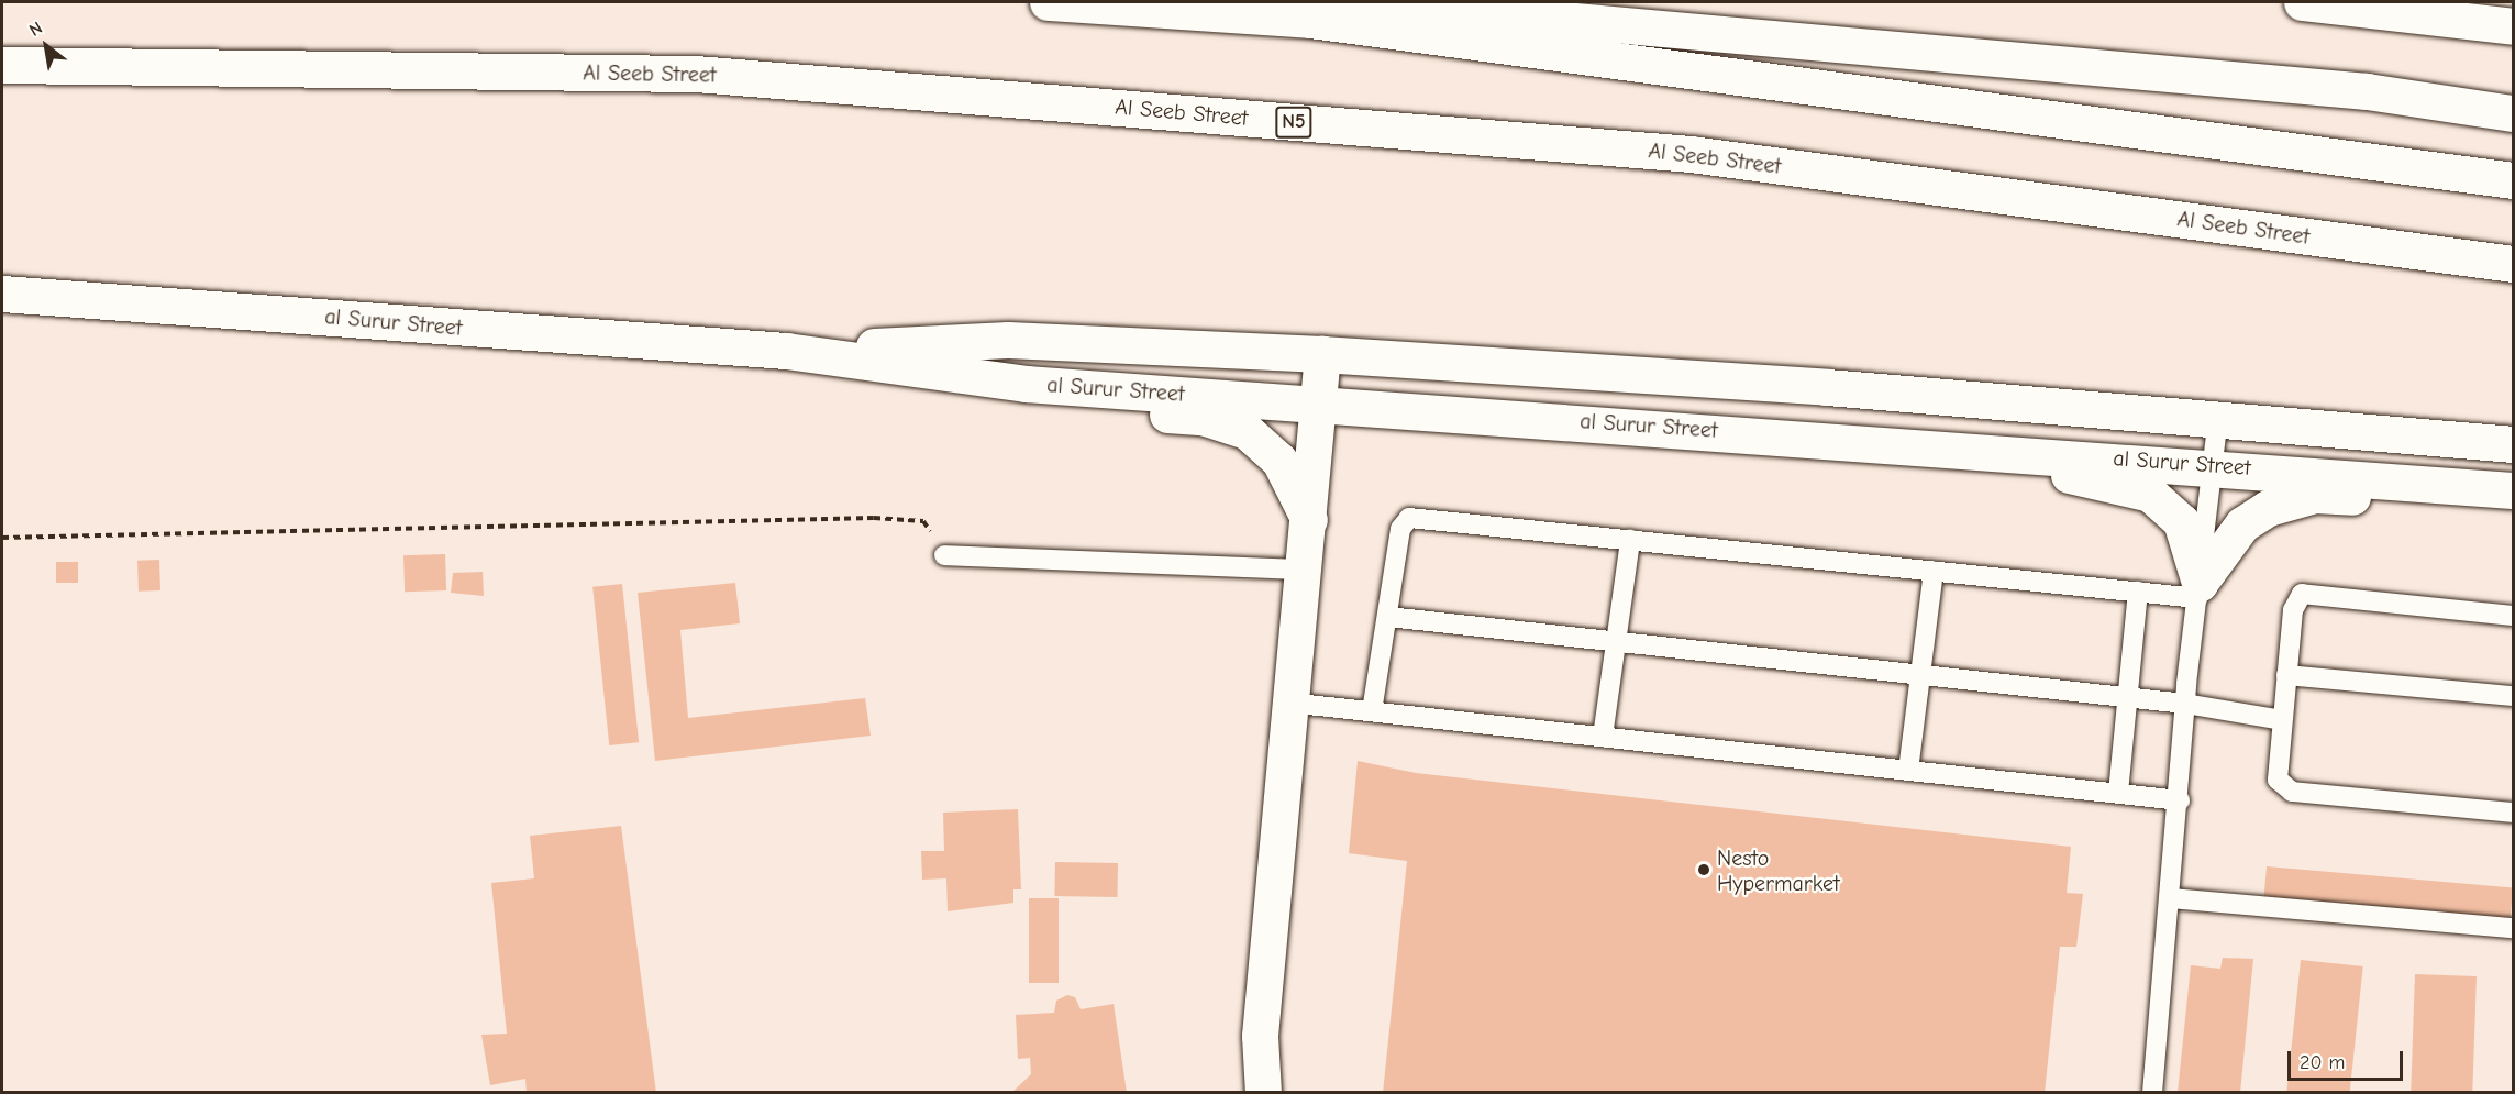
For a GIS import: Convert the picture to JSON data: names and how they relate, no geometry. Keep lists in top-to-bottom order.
{
  "streets": {
    "main road": ["Al Seeb Street", "N5", "al Surur Street"]
  },
  "places": ["Nesto Hypermarket"],
  "scale_bar": "20 m",
  "north": "top left"
}
